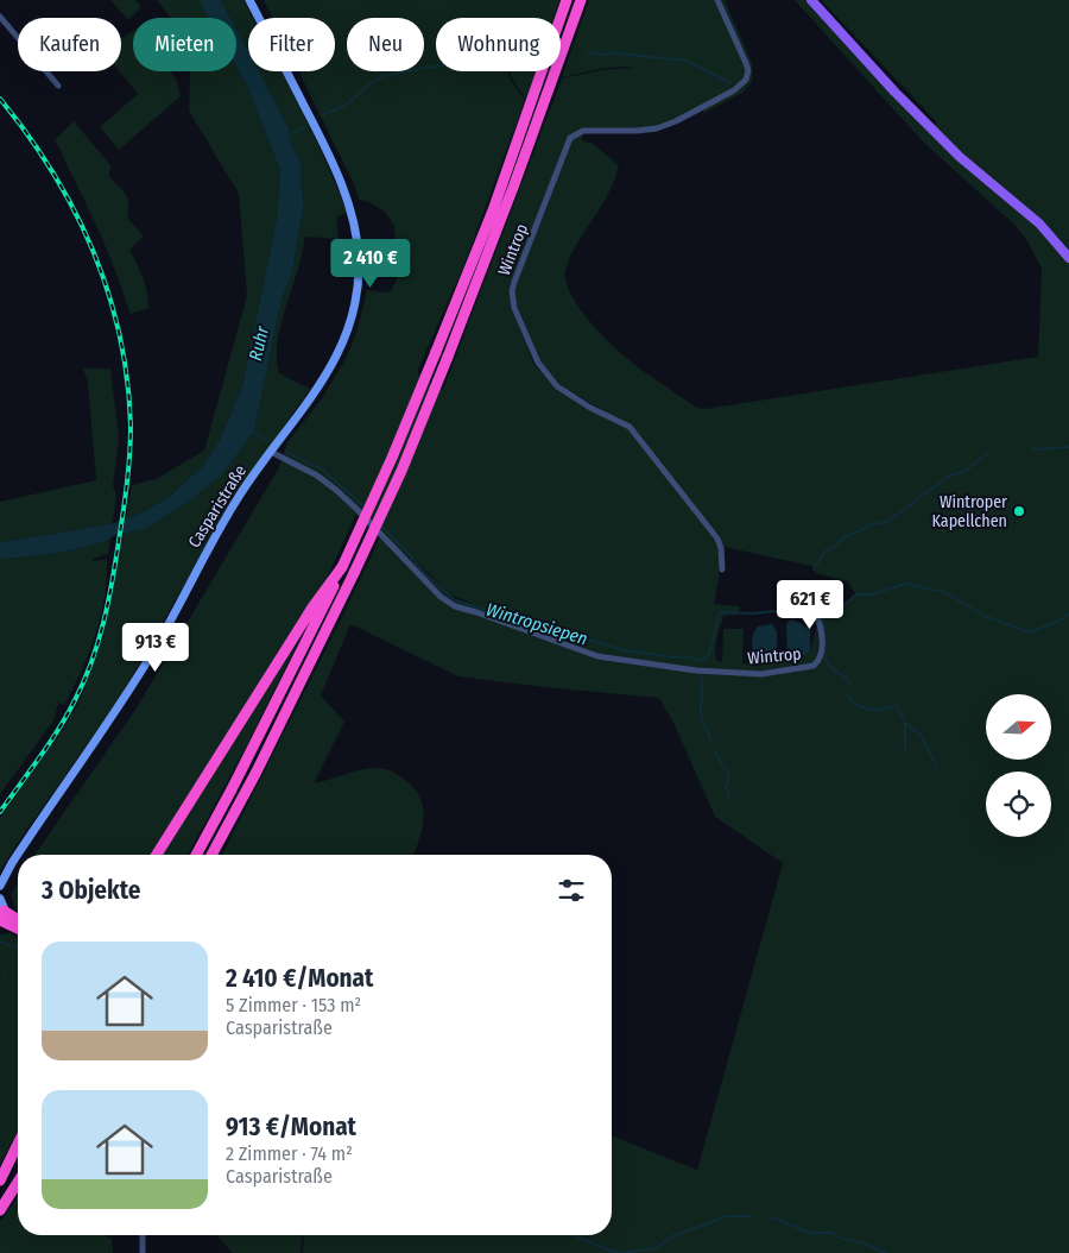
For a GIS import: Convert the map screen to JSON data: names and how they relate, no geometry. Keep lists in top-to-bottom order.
{
  "streets": {
    "main road": ["Casparistraße"],
    "street": ["Wintrop"]
  },
  "crossings": [
    ["Wintrop", "Casparistraße"]
  ],
  "water": ["Ruhr", "Wintropsiepen"],
  "places": ["Wintroper Kapellchen"],
  "north": "right",
  "page": {
    "chip": [
      "Kaufen",
      "Mieten",
      "Filter",
      "Neu",
      "Wohnung"
    ],
    "price": ["2 410 €", "621 €", "913 €"],
    "heading": "3 Objekte",
    "list": [
      {
        "name": "2 410 €/Monat",
        "note": "5 Zimmer · 153 m² · Casparistraße"
      },
      {
        "name": "913 €/Monat",
        "note": "2 Zimmer · 74 m² · Casparistraße"
      }
    ]
  }
}
